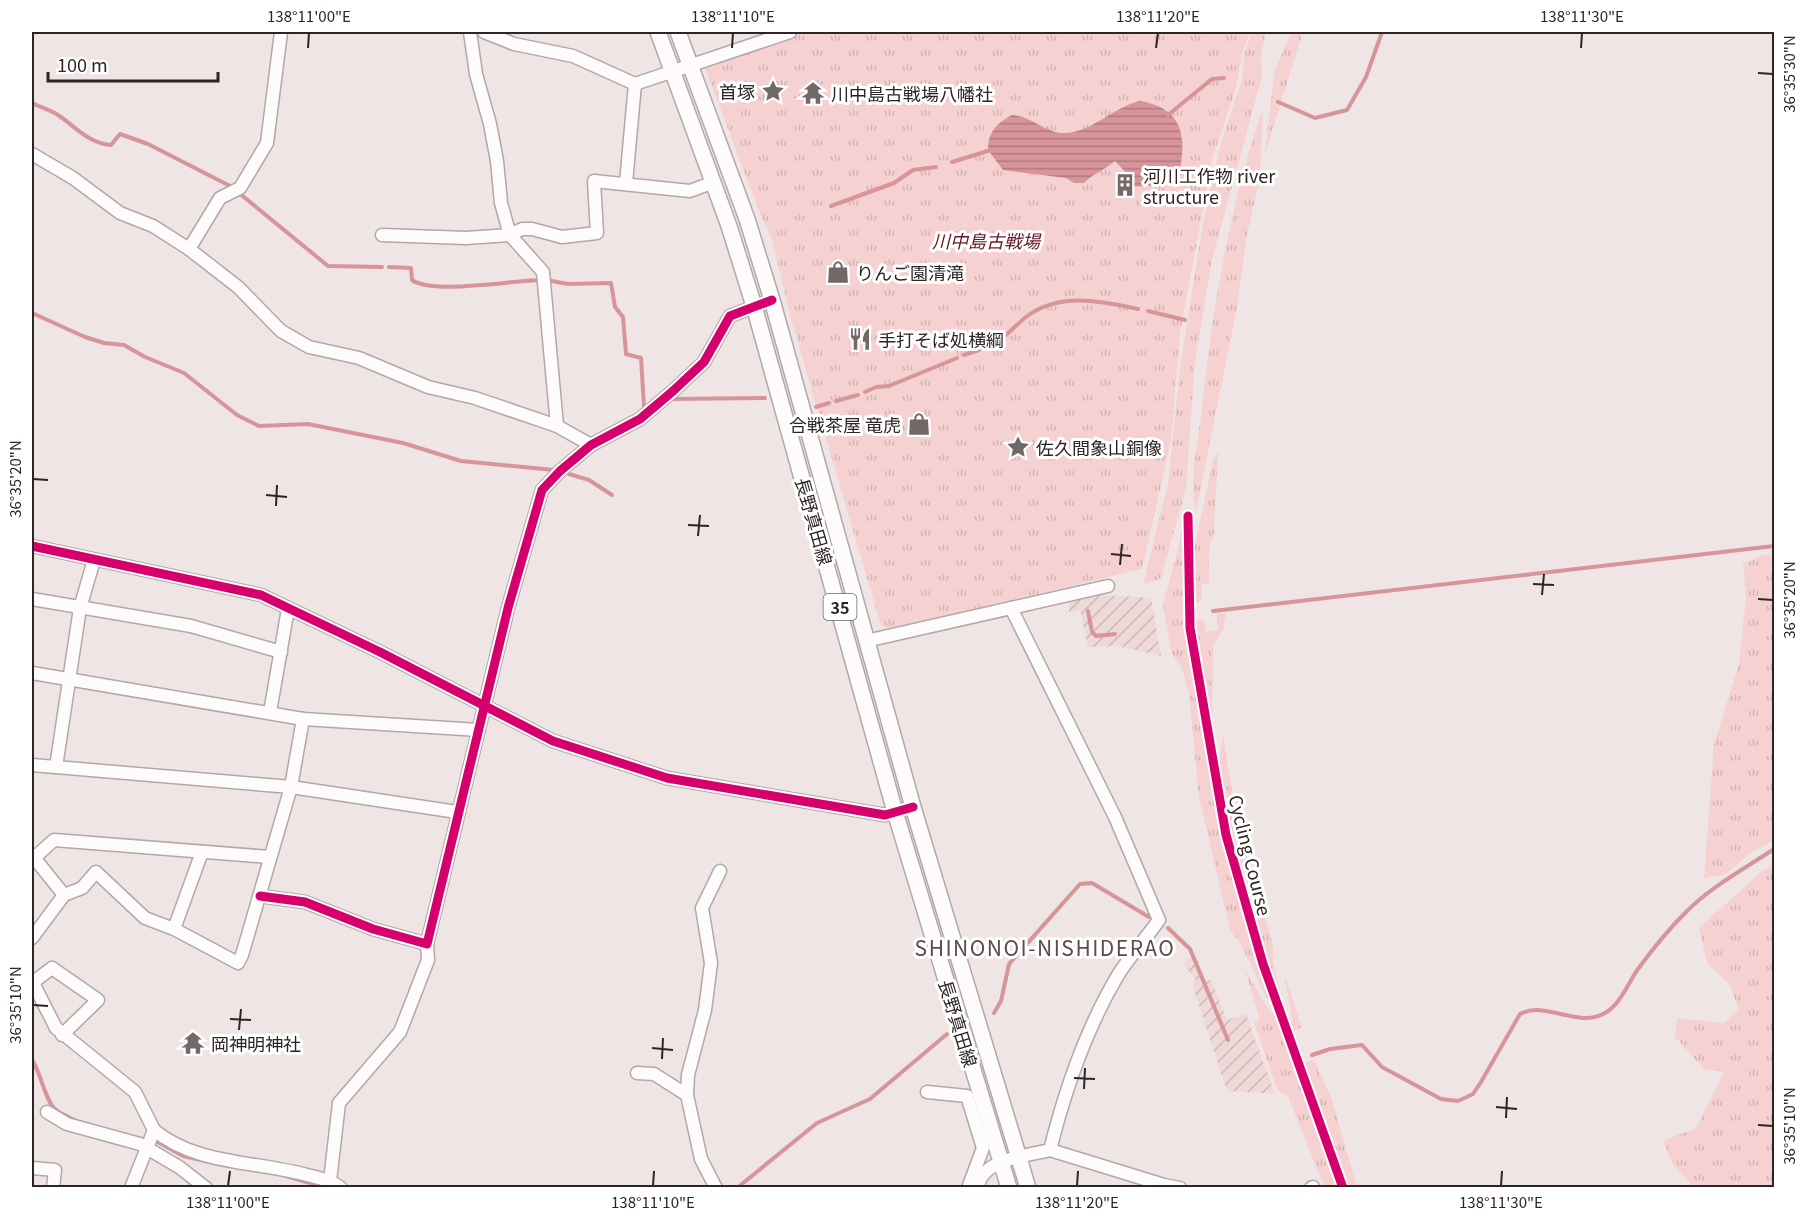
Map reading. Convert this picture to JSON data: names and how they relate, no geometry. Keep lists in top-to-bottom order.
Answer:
{
  "streets": {
    "main road": ["長野真田線", "35"],
    "cycle path": ["Cycling Course"]
  },
  "districts": ["SHINONOI-NISHIDERAO"],
  "parks": ["川中島古戦場"],
  "places": {
    "place": ["首塚", "佐久間象山銅像"],
    "temple": ["川中島古戦場八幡社", "岡神明神社"],
    "building": ["河川工作物 river structure"],
    "shop": ["りんご園清滝", "合戦茶屋 竜虎"],
    "restaurant": ["手打そば処横綱"]
  },
  "scale_bar": "100 m",
  "coordinates": [
    "138°11'00\"E",
    "138°11'10\"E",
    "138°11'20\"E",
    "138°11'30\"E",
    "36°35'30\"N",
    "36°35'20\"N",
    "36°35'10\"N"
  ]
}
